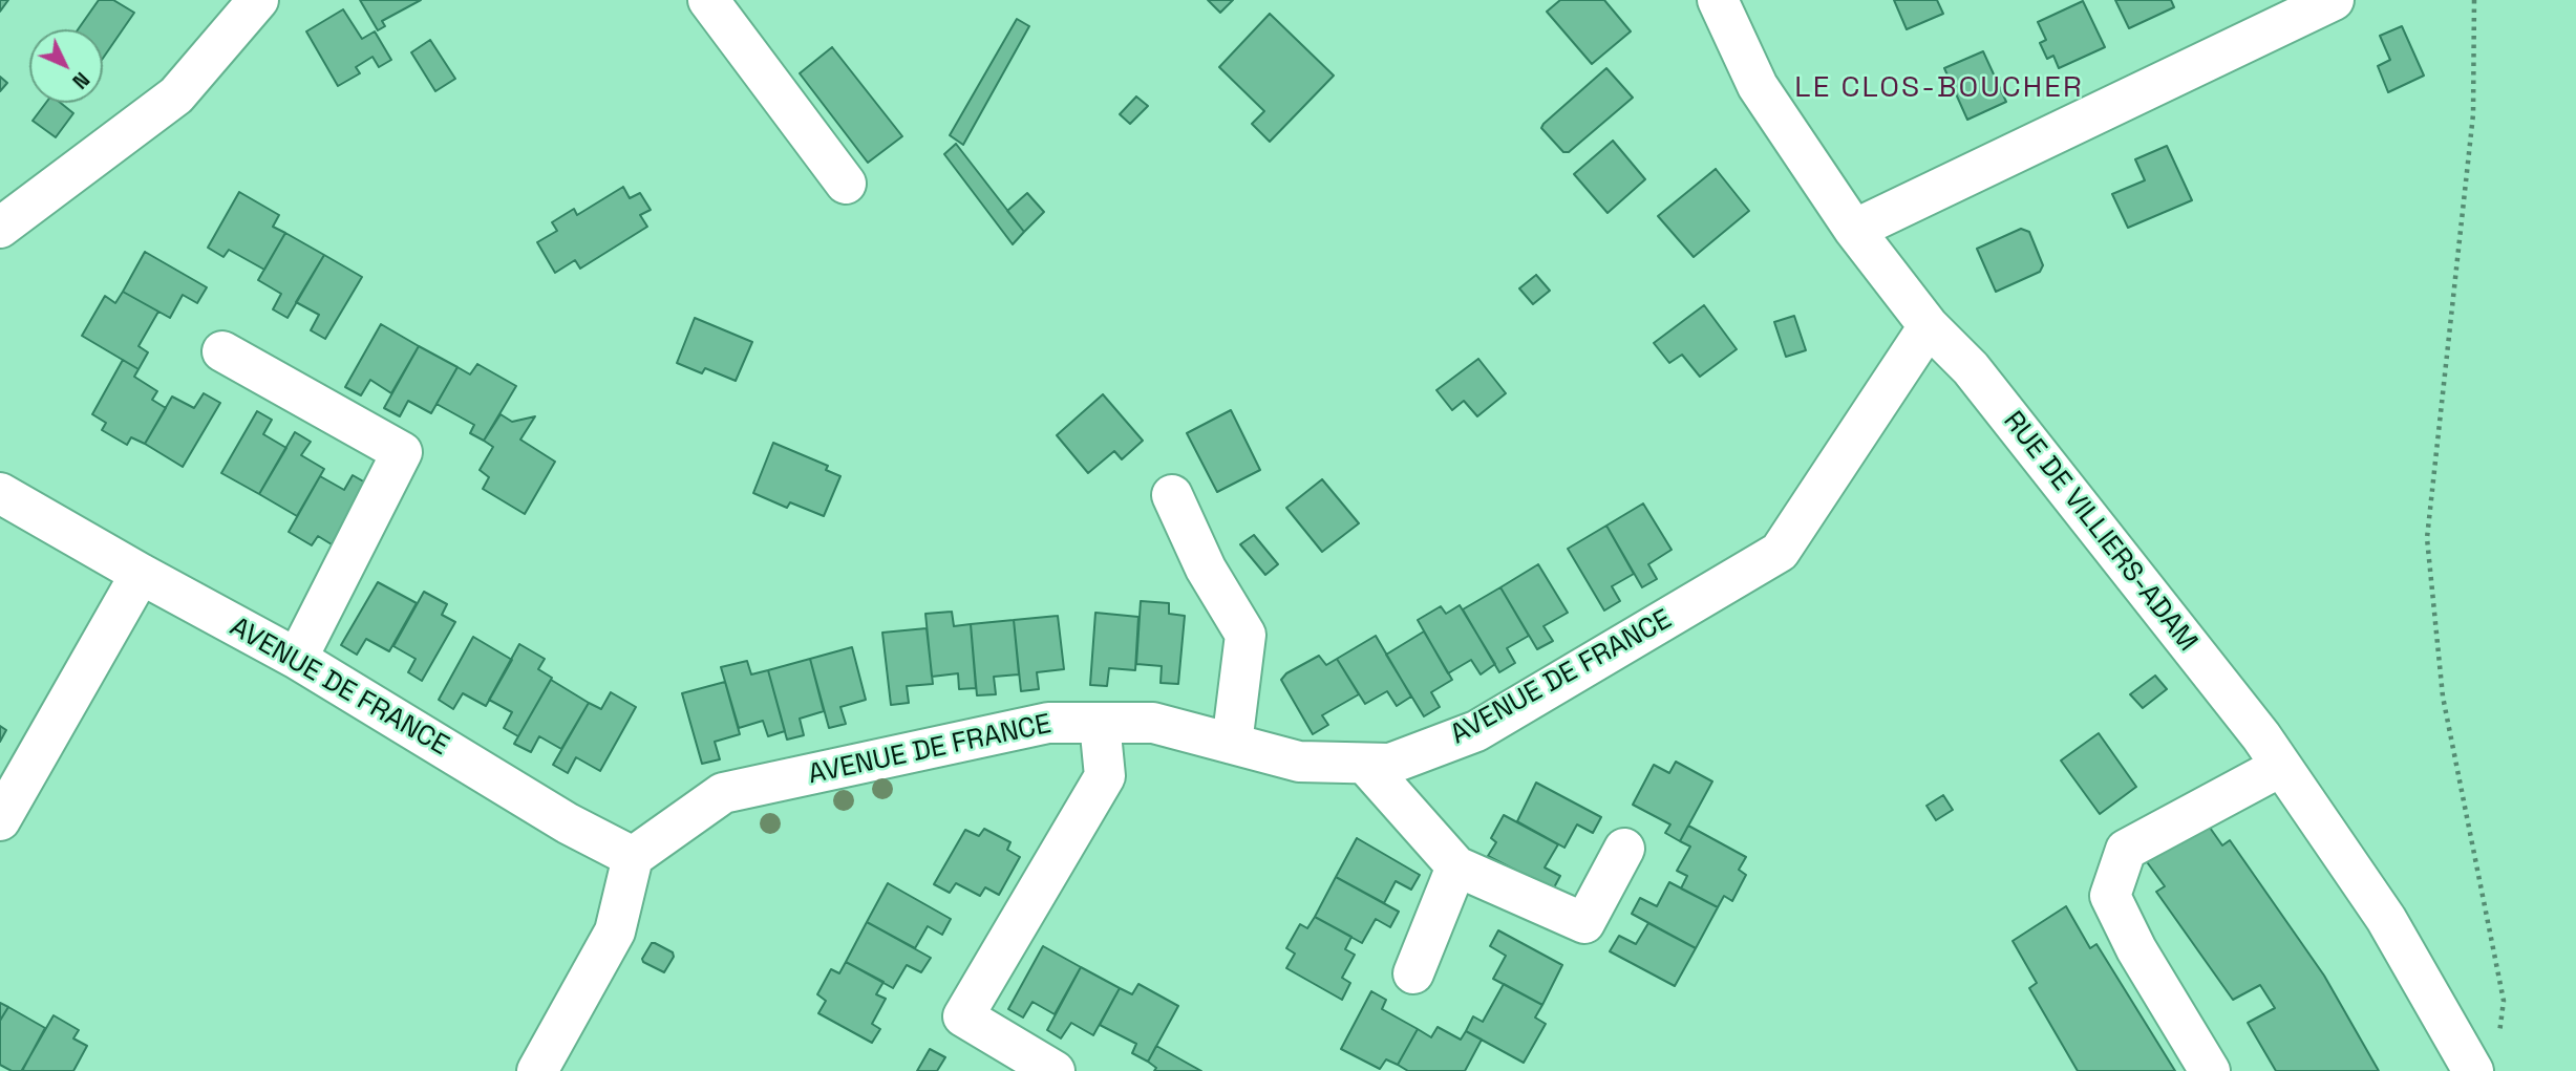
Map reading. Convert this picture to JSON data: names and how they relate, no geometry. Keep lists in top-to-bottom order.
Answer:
{
  "streets": {
    "street": ["RUE DE VILLIERS-ADAM", "AVENUE DE FRANCE"]
  },
  "crossings": [
    ["RUE DE VILLIERS-ADAM", "AVENUE DE FRANCE"]
  ],
  "districts": ["LE CLOS-BOUCHER"],
  "north": "bottom right"
}
